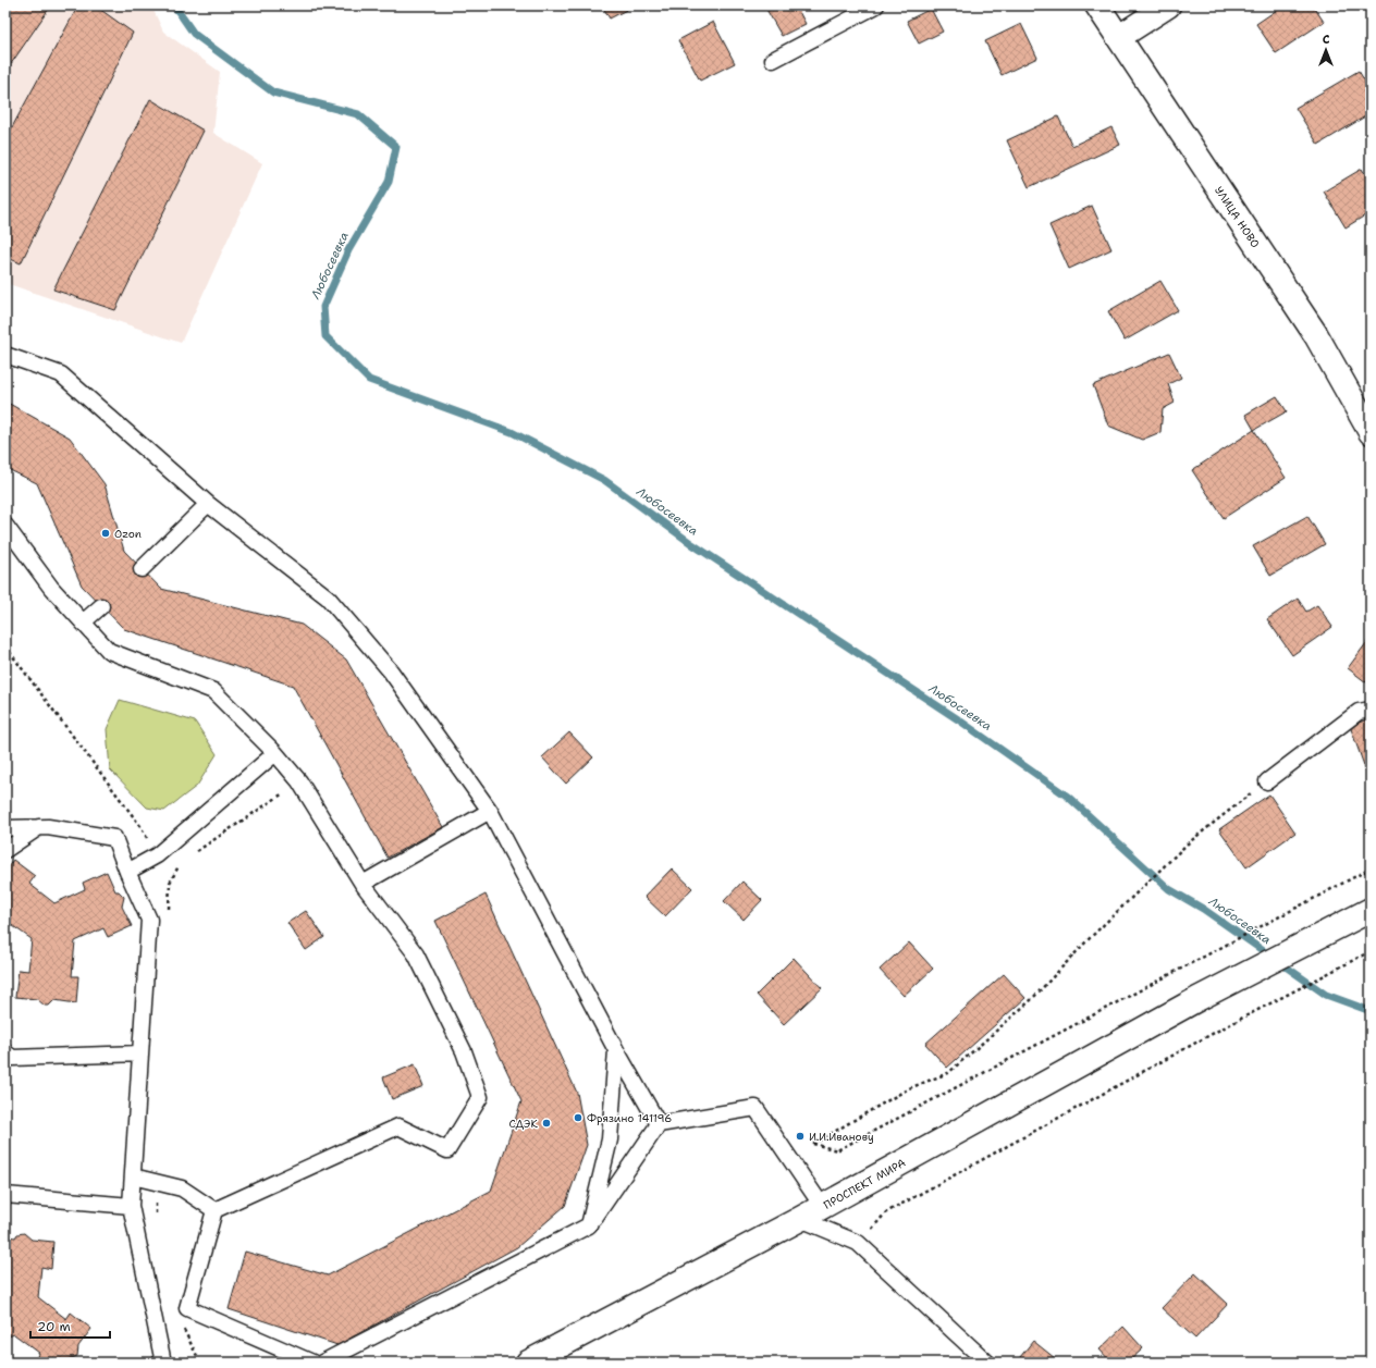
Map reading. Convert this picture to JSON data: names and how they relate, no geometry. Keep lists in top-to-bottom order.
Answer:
{
  "streets": {
    "main road": ["УЛИЦА НОВО", "ПРОСПЕКТ МИРА"]
  },
  "water": ["Любосеевка"],
  "places": [
    "Ozon",
    "Фрязино 141196",
    "СДЭК",
    "И.И.Иванову"
  ],
  "scale_bar": "20 m",
  "north": "top"
}
